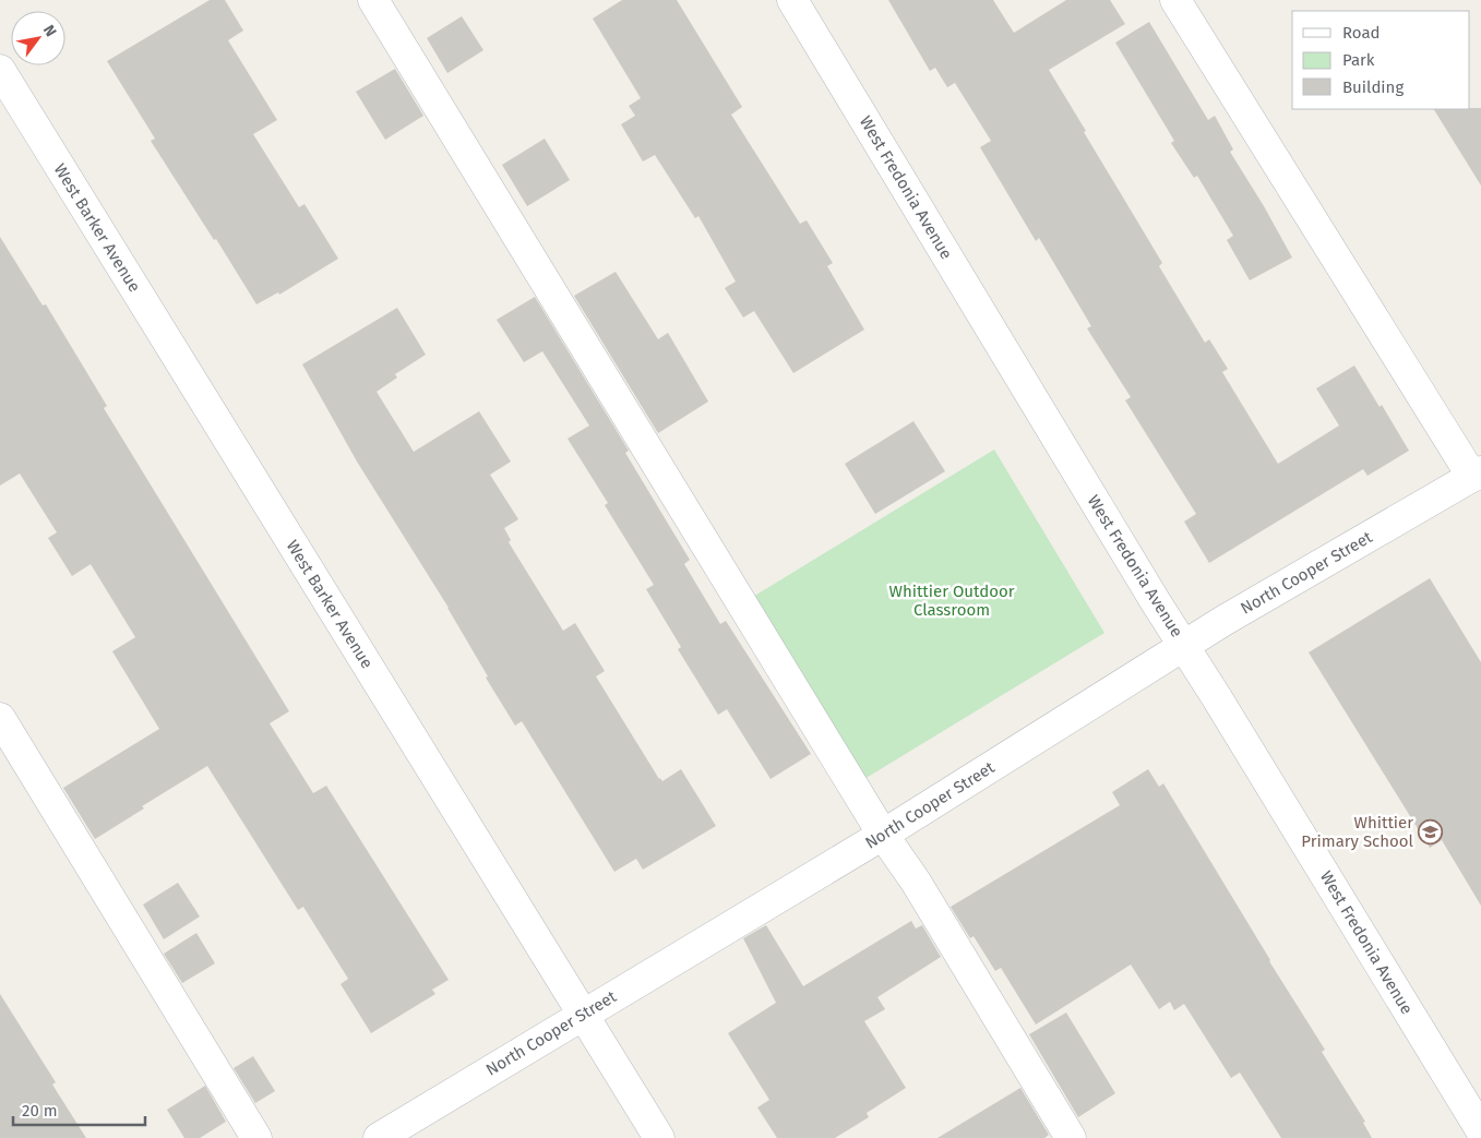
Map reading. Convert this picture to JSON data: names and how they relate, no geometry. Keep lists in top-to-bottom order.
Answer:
{
  "streets": {
    "street": ["West Fredonia Avenue", "West Barker Avenue", "North Cooper Street"]
  },
  "crossings": [
    ["West Fredonia Avenue", "North Cooper Street"],
    ["West Barker Avenue", "North Cooper Street"]
  ],
  "parks": ["Whittier Outdoor Classroom"],
  "places": {
    "school or university": ["Whittier Primary School"]
  },
  "legend": ["Road", "Park", "Building"],
  "scale_bar": "20 m",
  "north": "top right"
}
